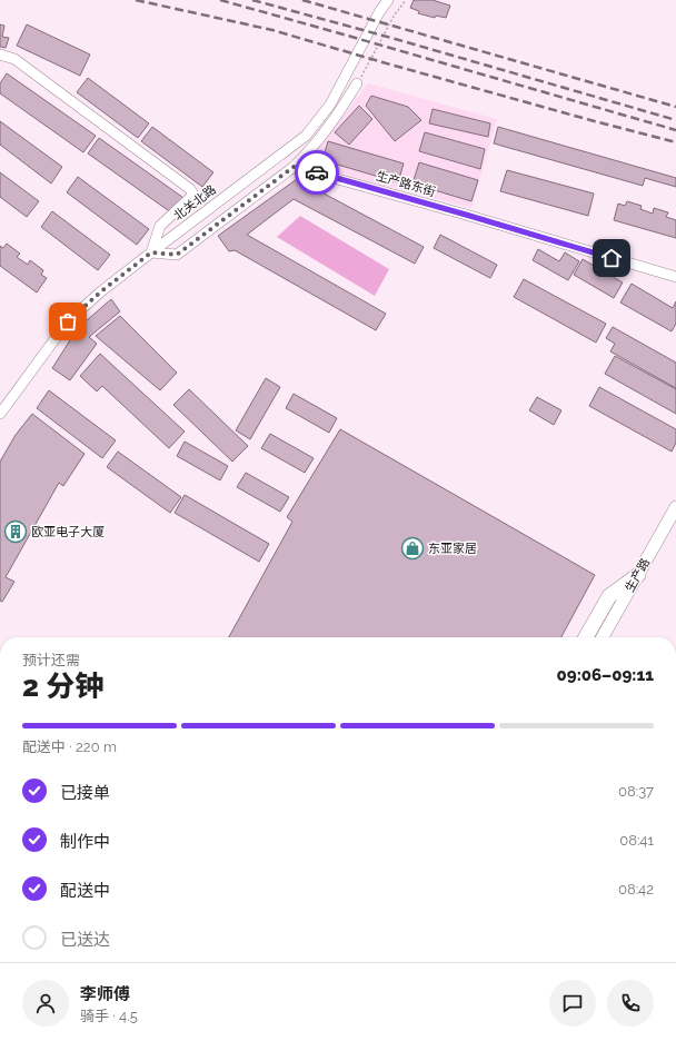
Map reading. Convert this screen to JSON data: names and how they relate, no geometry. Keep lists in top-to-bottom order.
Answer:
{
  "streets": {
    "main road": ["生产路"],
    "street": ["生产路东街", "北关北路"]
  },
  "places": {
    "building": ["欧亚电子大厦"],
    "shop": ["东亚家居"]
  },
  "page": {
    "heading": ["2 分钟", "预计还需", "09:06–09:11"],
    "panel": ["李师傅", "骑手 · 4.5"],
    "bar": "配送中 · 220 m",
    "list": [
      ["已接单", "08:37"],
      ["制作中", "08:41"],
      ["配送中", "08:42"],
      "已送达"
    ]
  }
}
